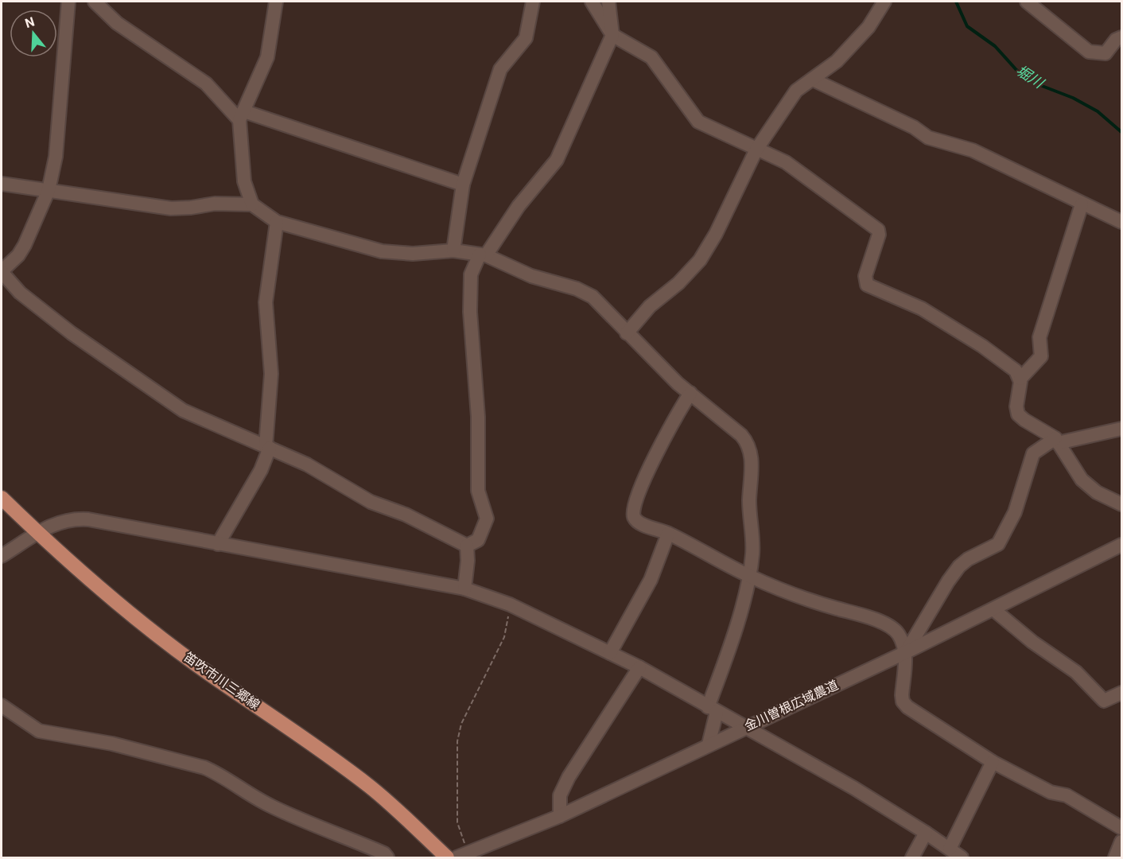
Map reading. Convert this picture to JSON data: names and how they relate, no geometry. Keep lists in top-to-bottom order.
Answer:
{
  "streets": {
    "main road": ["笛吹市川三郷線"],
    "street": ["金川曽根広域農道"]
  },
  "water": ["堀川"],
  "north": "top"
}
